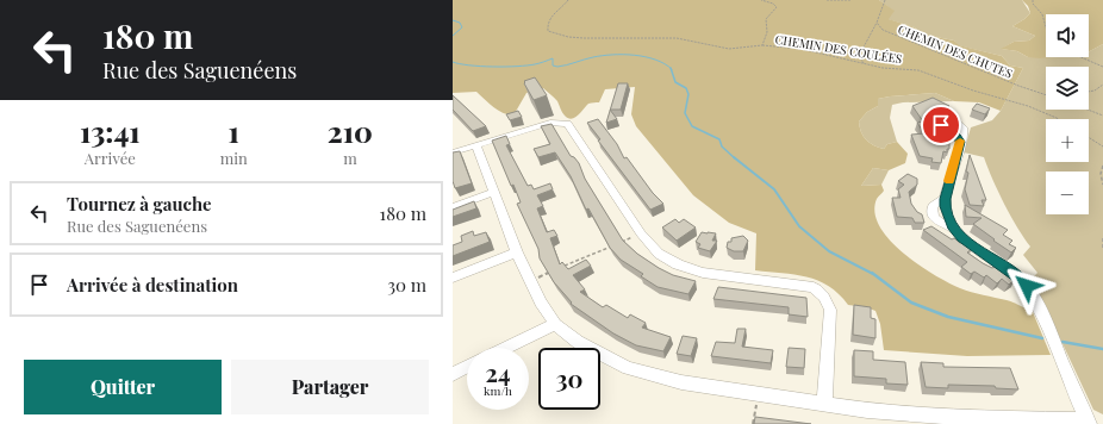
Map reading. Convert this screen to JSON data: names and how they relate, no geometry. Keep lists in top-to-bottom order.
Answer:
{
  "streets": {
    "path": ["CHEMIN DES COULÉES", "CHEMIN DES CHUTES"]
  },
  "page": {
    "turn": ["180 m", "Rue des Saguenéens"],
    "map_buttons": ["+", "−"],
    "eta": [
      "13:41",
      "Arrivée",
      "1",
      "min",
      "210",
      "m"
    ],
    "list": [
      {
        "name": "Tournez à gauche",
        "note": "Rue des Saguenéens",
        "value": "180 m"
      },
      {
        "name": "Arrivée à destination",
        "value": "30 m"
      }
    ],
    "speed": "24 km/h",
    "limit": "30",
    "buttons": ["Quitter", "Partager"]
  }
}
